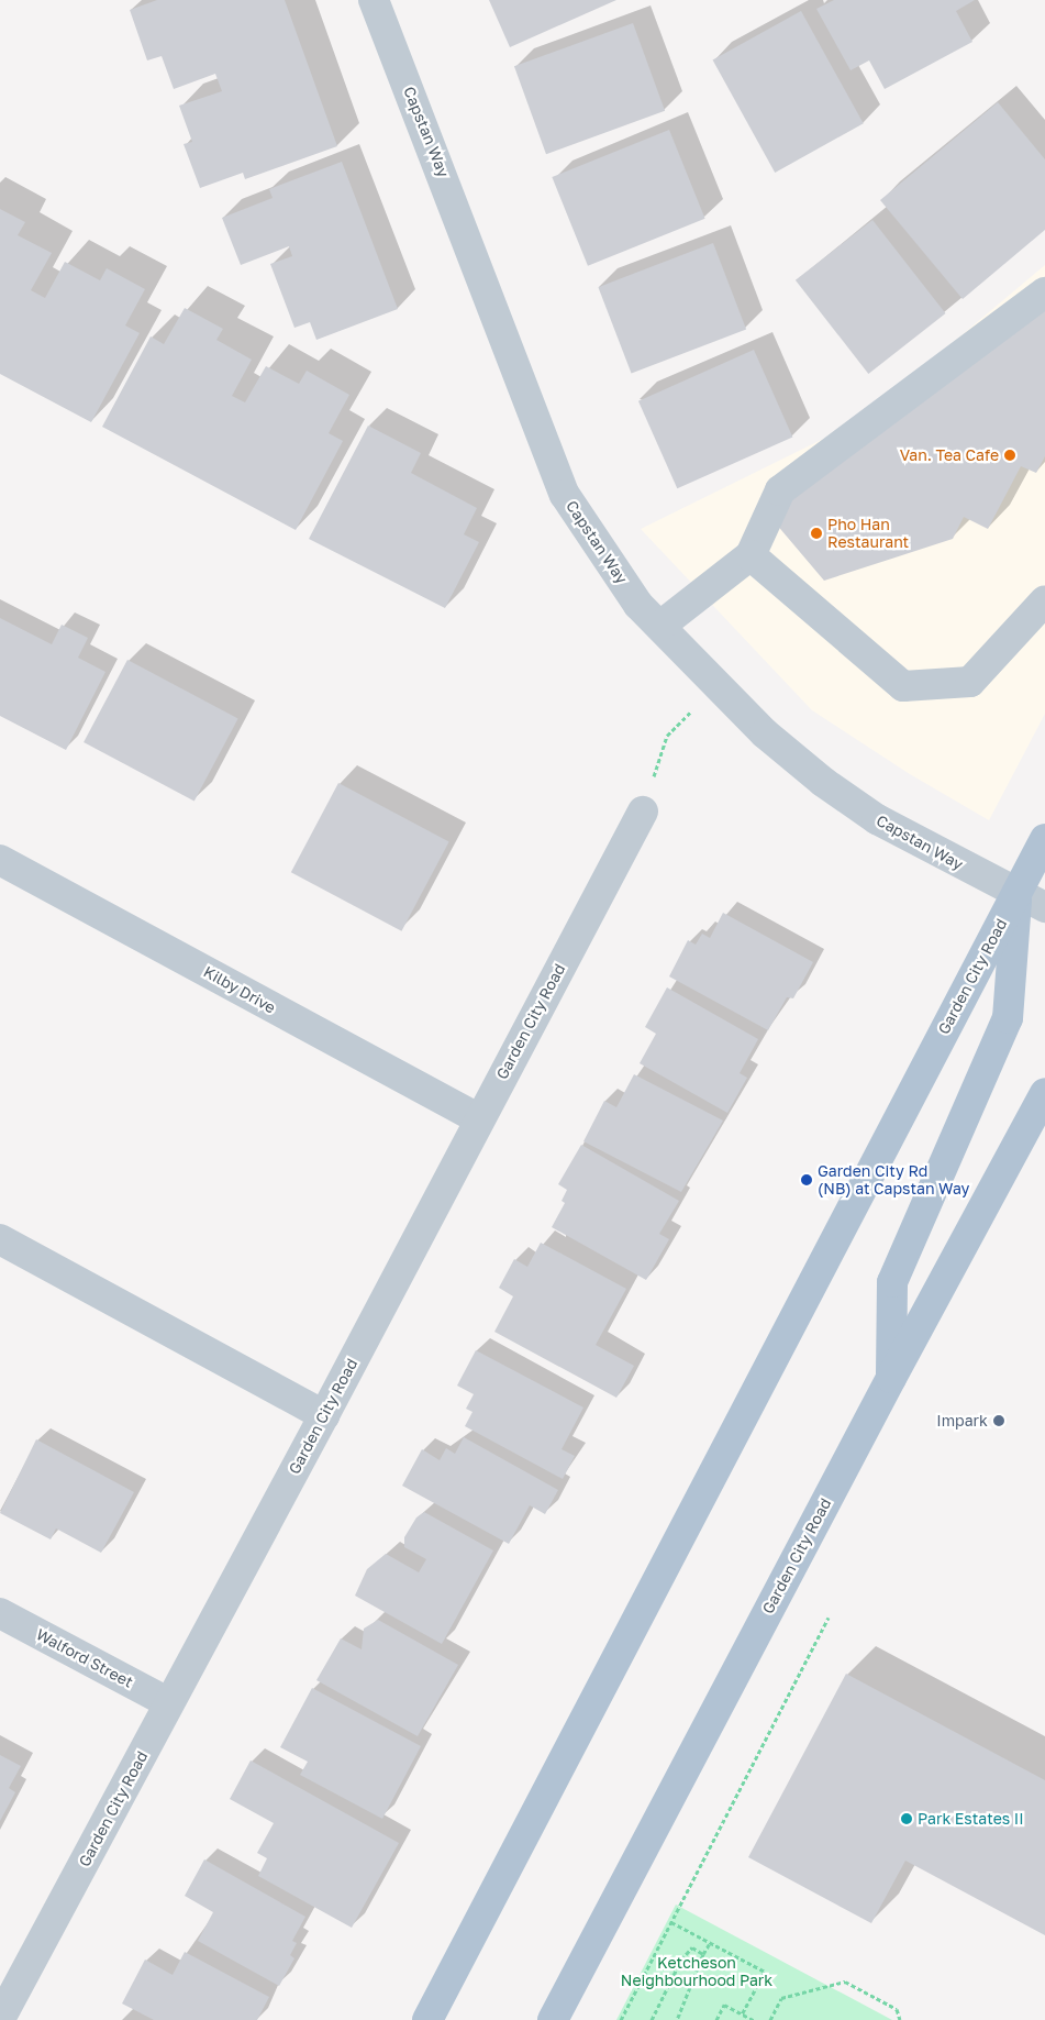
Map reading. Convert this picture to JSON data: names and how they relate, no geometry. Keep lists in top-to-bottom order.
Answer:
{
  "streets": {
    "main road": ["Garden City Road"],
    "street": ["Capstan Way", "Kilby Drive", "Walford Street"]
  },
  "crossings": [
    ["Capstan Way", "Garden City Road"],
    ["Garden City Road", "Kilby Drive"],
    ["Garden City Road", "Walford Street"]
  ],
  "parks": ["Ketcheson Neighbourhood Park"],
  "places": [
    "Van. Tea Cafe",
    "Pho Han Restaurant",
    "Garden City Rd (NB) at Capstan Way",
    "Impark",
    "Park Estates II"
  ]
}
